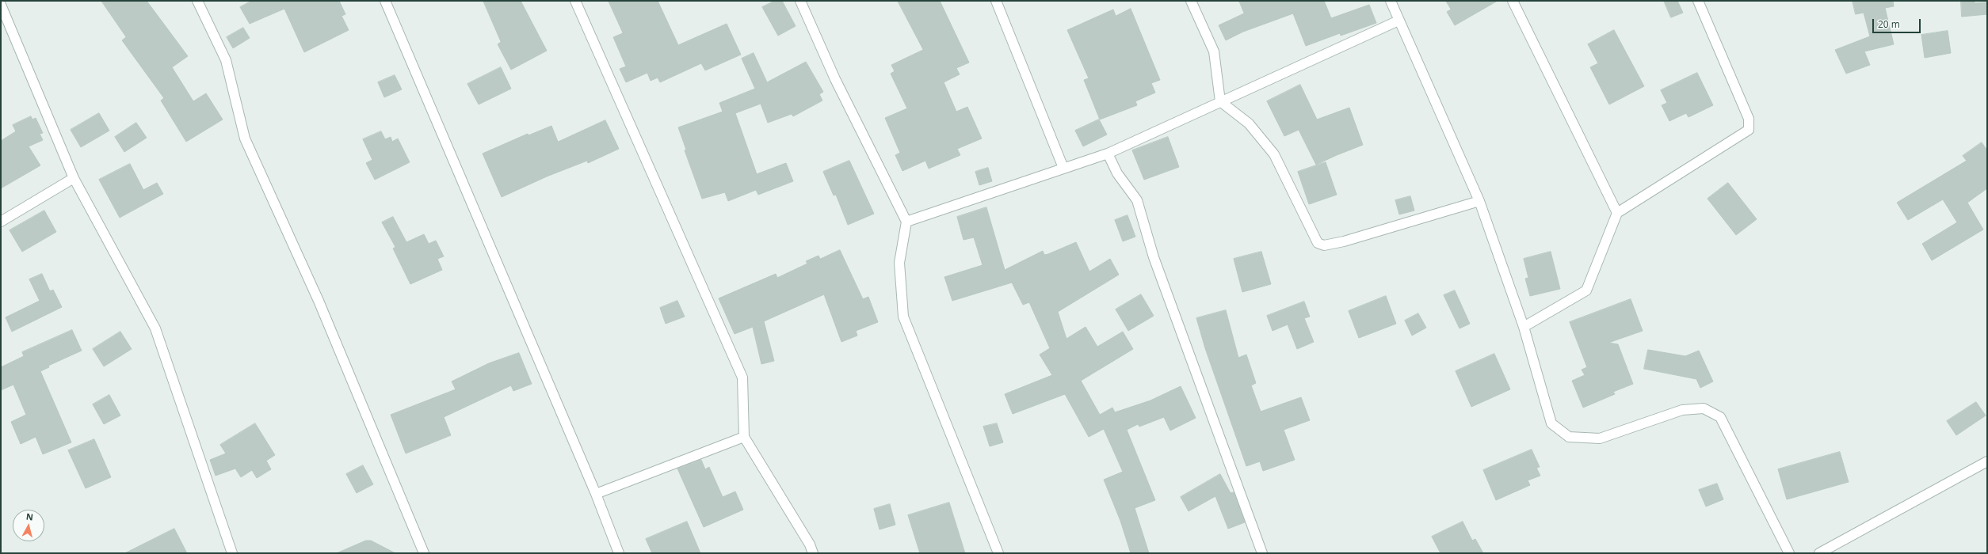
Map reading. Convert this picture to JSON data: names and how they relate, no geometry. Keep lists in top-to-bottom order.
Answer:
{
  "scale_bar": "20 m",
  "north": "top"
}
